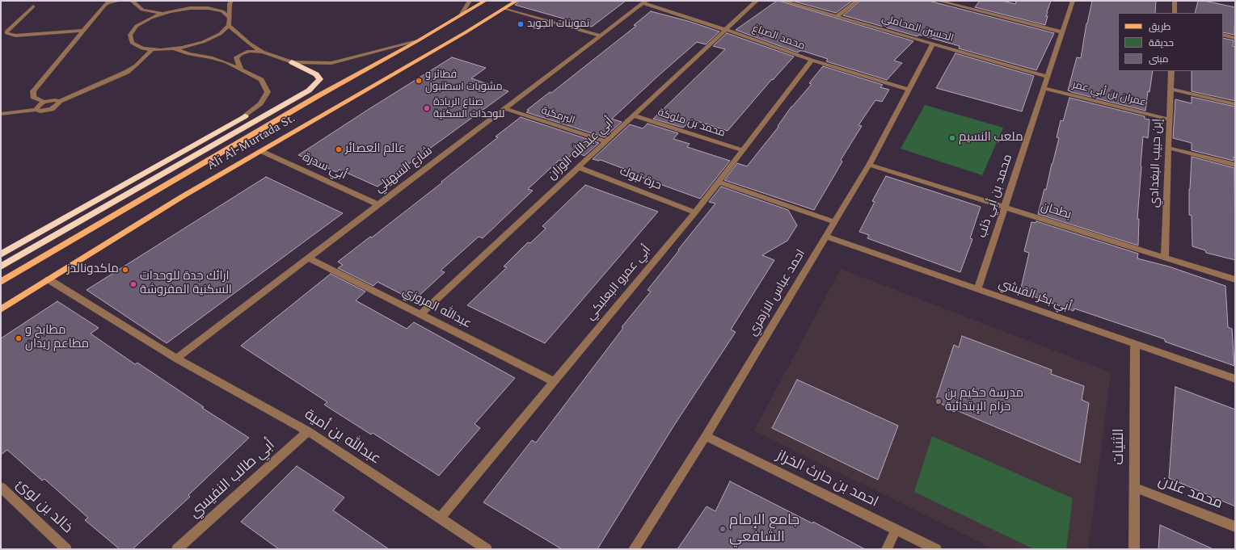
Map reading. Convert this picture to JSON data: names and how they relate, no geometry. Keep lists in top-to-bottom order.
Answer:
{
  "streets": {
    "main road": ["Ali Al-Murtada St."],
    "street": [
      "الحسين المحاملي",
      "محمد الصباغ",
      "عمران بن أبي عمر",
      "البرمكية",
      "محمد بن ملوكة",
      "أبي عبدالله الوزان",
      "إبن حبيب البغدادي",
      "أبي سدرة",
      "شارع السهيلي",
      "حرة تبوك",
      "محمد بن أبي ذئب",
      "بطحان",
      "أبي عمرو البعلبكي",
      "احمد عباس الازهري",
      "أبي بكر القبشي",
      "عبدالله المروزي",
      "عبدالله بن أمية",
      "الثنيات",
      "أبي طالب النفيسي",
      "احمد بن حارث الخراز",
      "محمد علان",
      "خالد بن لوئ"
    ]
  },
  "crossings": [
    ["الحسين المحاملي", "محمد بن أبي ذئب"],
    ["الحسين المحاملي", "احمد عباس الازهري"],
    ["محمد الصباغ", "أبي عبدالله الوزان"],
    ["محمد الصباغ", "شارع السهيلي"],
    ["محمد الصباغ", "أبي عمرو البعلبكي"],
    ["محمد الصباغ", "احمد عباس الازهري"],
    ["عمران بن أبي عمر", "إبن حبيب البغدادي"],
    ["عمران بن أبي عمر", "محمد بن أبي ذئب"],
    ["البرمكية", "أبي عبدالله الوزان"],
    ["البرمكية", "شارع السهيلي"],
    ["محمد بن ملوكة", "أبي عبدالله الوزان"],
    ["محمد بن ملوكة", "أبي عمرو البعلبكي"],
    ["Ali Al-Murtada St.", "أبي سدرة"],
    ["Ali Al-Murtada St.", "عبدالله بن أمية"],
    ["أبي عبدالله الوزان", "حرة تبوك"],
    ["أبي عبدالله الوزان", "عبدالله المروزي"],
    ["إبن حبيب البغدادي", "بطحان"],
    ["أبي سدرة", "شارع السهيلي"],
    ["شارع السهيلي", "عبدالله المروزي"],
    ["شارع السهيلي", "عبدالله بن أمية"],
    ["حرة تبوك", "أبي عمرو البعلبكي"],
    ["محمد بن أبي ذئب", "بطحان"],
    ["محمد بن أبي ذئب", "أبي بكر القبشي"],
    ["بطحان", "احمد عباس الازهري"],
    ["أبي عمرو البعلبكي", "عبدالله المروزي"],
    ["أبي عمرو البعلبكي", "عبدالله بن أمية"],
    ["احمد عباس الازهري", "أبي بكر القبشي"],
    ["احمد عباس الازهري", "احمد بن حارث الخراز"],
    ["أبي بكر القبشي", "الثنيات"],
    ["عبدالله بن أمية", "أبي طالب النفيسي"],
    ["الثنيات", "محمد علان"]
  ],
  "places": [
    "تموينات الجويد",
    "فطائر و مشويات اسطنبول",
    "صناع الريادة للوحدات السكنية",
    "ملعب النسيم",
    "عالم العصائر",
    "ماكدونالدز",
    "ارائك جدة للوحدات السكنية المفروشة",
    "مطابخ و مطاعم ريدان",
    "مدرسة حكيم بن حزام الإبتدائية",
    "جامع الإمام الشافعي"
  ],
  "legend": ["طريق", "حديقة", "مبنى"]
}
